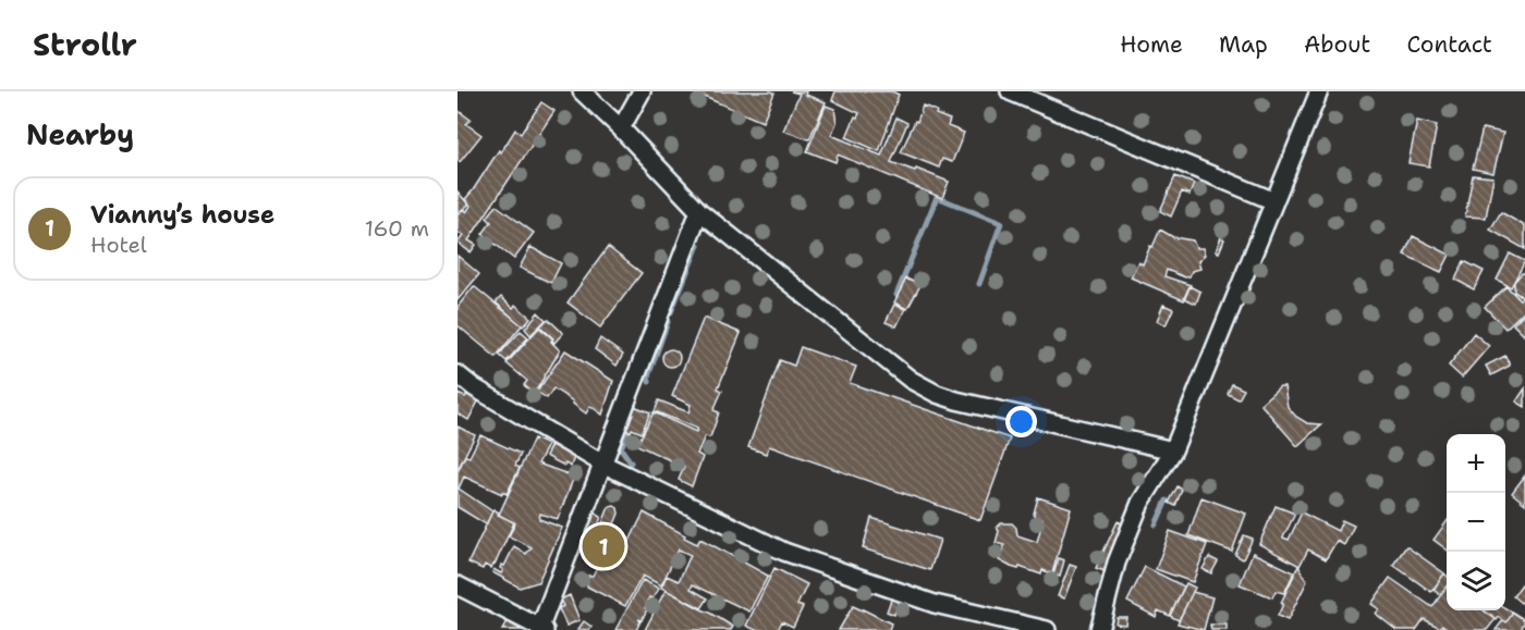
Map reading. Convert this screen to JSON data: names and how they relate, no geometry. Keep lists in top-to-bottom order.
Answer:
{
  "page": {
    "header": "Strollr",
    "nav": [
      "Home",
      "Map",
      "About",
      "Contact"
    ],
    "heading": "Nearby",
    "list": [
      {
        "mark": "1",
        "name": "Vianny’s house",
        "note": "Hotel",
        "value": "160 m"
      }
    ],
    "map_buttons": ["+", "−"],
    "pins": "1"
  }
}
